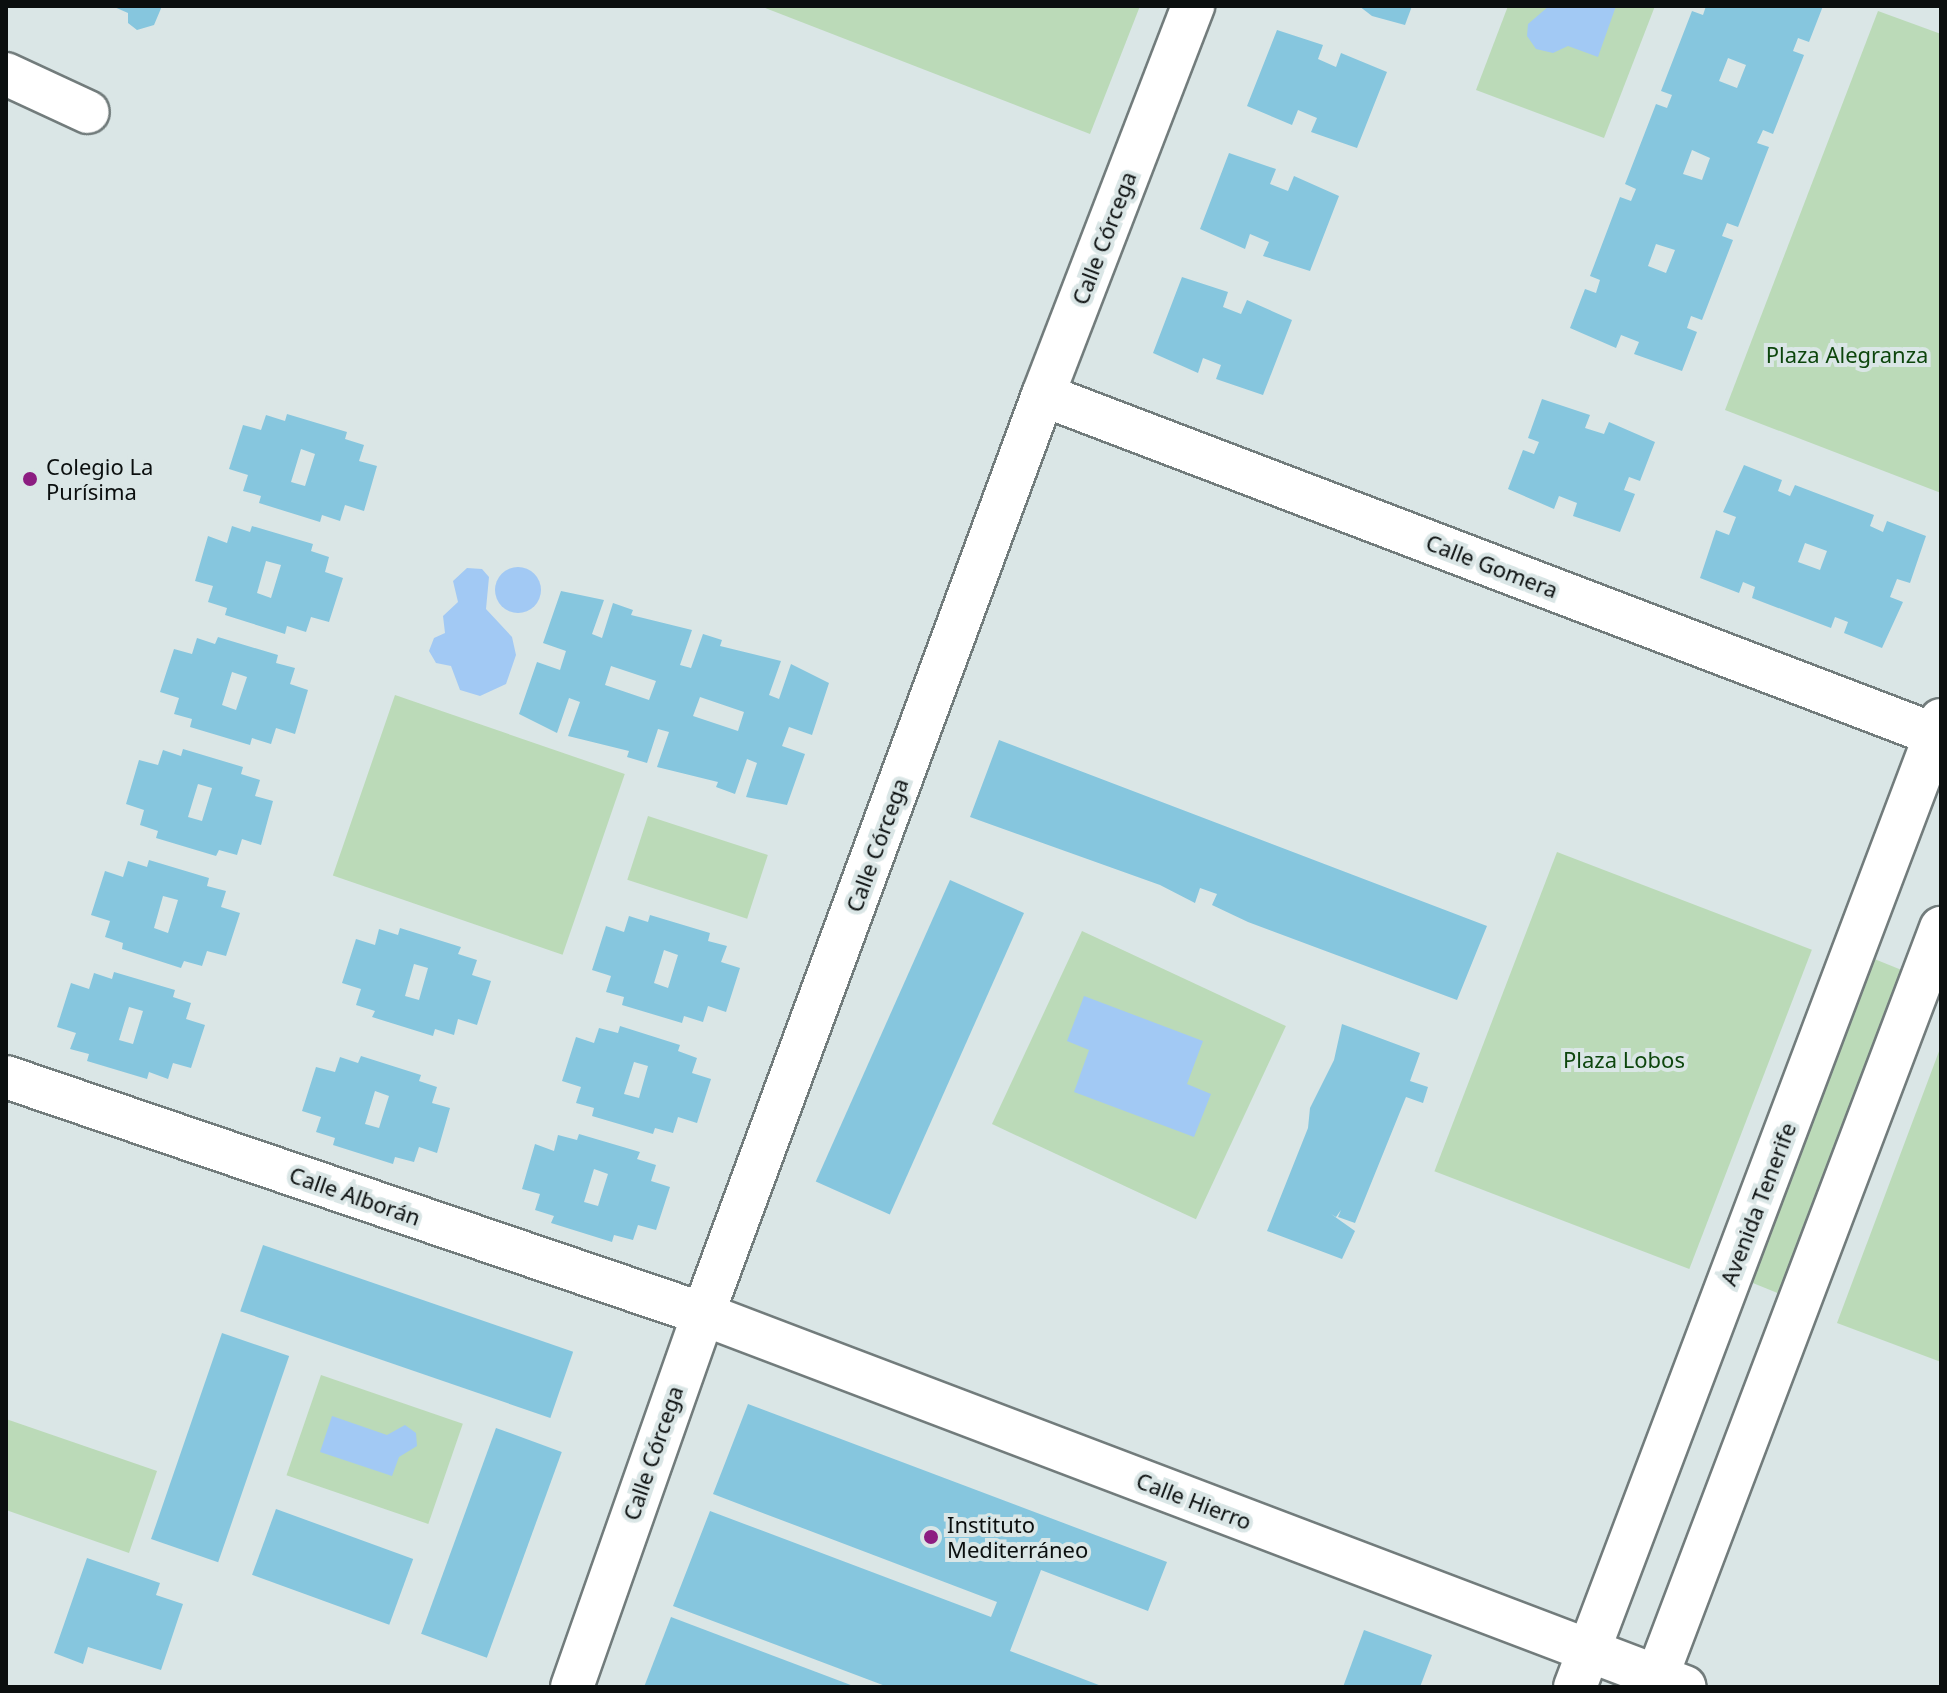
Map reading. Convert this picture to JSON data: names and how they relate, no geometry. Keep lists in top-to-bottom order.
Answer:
{
  "streets": {
    "street": [
      "Calle Córcega",
      "Calle Gomera",
      "Calle Alborán",
      "Avenida Tenerife",
      "Calle Hierro"
    ]
  },
  "crossings": [
    ["Calle Córcega", "Calle Gomera"],
    ["Calle Córcega", "Calle Alborán"],
    ["Calle Córcega", "Calle Hierro"],
    ["Calle Gomera", "Avenida Tenerife"],
    ["Calle Alborán", "Calle Hierro"],
    ["Avenida Tenerife", "Calle Hierro"]
  ],
  "parks": ["Plaza Alegranza", "Plaza Lobos"],
  "places": ["Colegio La Purísima", "Instituto Mediterráneo"]
}
